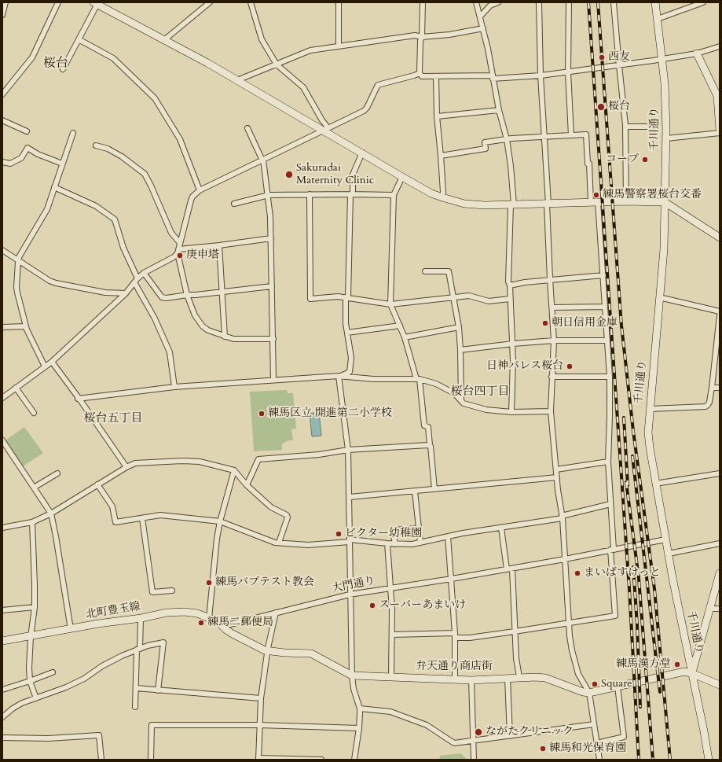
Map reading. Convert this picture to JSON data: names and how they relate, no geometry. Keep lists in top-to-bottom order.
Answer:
{
  "streets": {
    "main road": ["千川通り", "北町豊玉線", "弁天通り商店街"],
    "street": ["大門通り"]
  },
  "crossings": [
    ["千川通り", "大門通り"],
    ["千川通り", "弁天通り商店街"],
    ["大門通り", "北町豊玉線"],
    ["大門通り", "弁天通り商店街"],
    ["北町豊玉線", "弁天通り商店街"]
  ],
  "districts": ["桜台", "桜台四丁目", "桜台五丁目"],
  "places": [
    "西友",
    "桜台",
    "コープ",
    "Sakuradai Maternity Clinic",
    "練馬警察署桜台交番",
    "庚申塔",
    "朝日信用金庫",
    "日神パレス桜台",
    "練馬区立 開進第二小学校",
    "ビクター幼稚園",
    "まいばすけっと",
    "練馬バプテスト教会",
    "スーパーあまいけ",
    "練馬二郵便局",
    "練馬漢方堂",
    "Square",
    "ながたクリニック",
    "練馬和光保育園"
  ]
}
